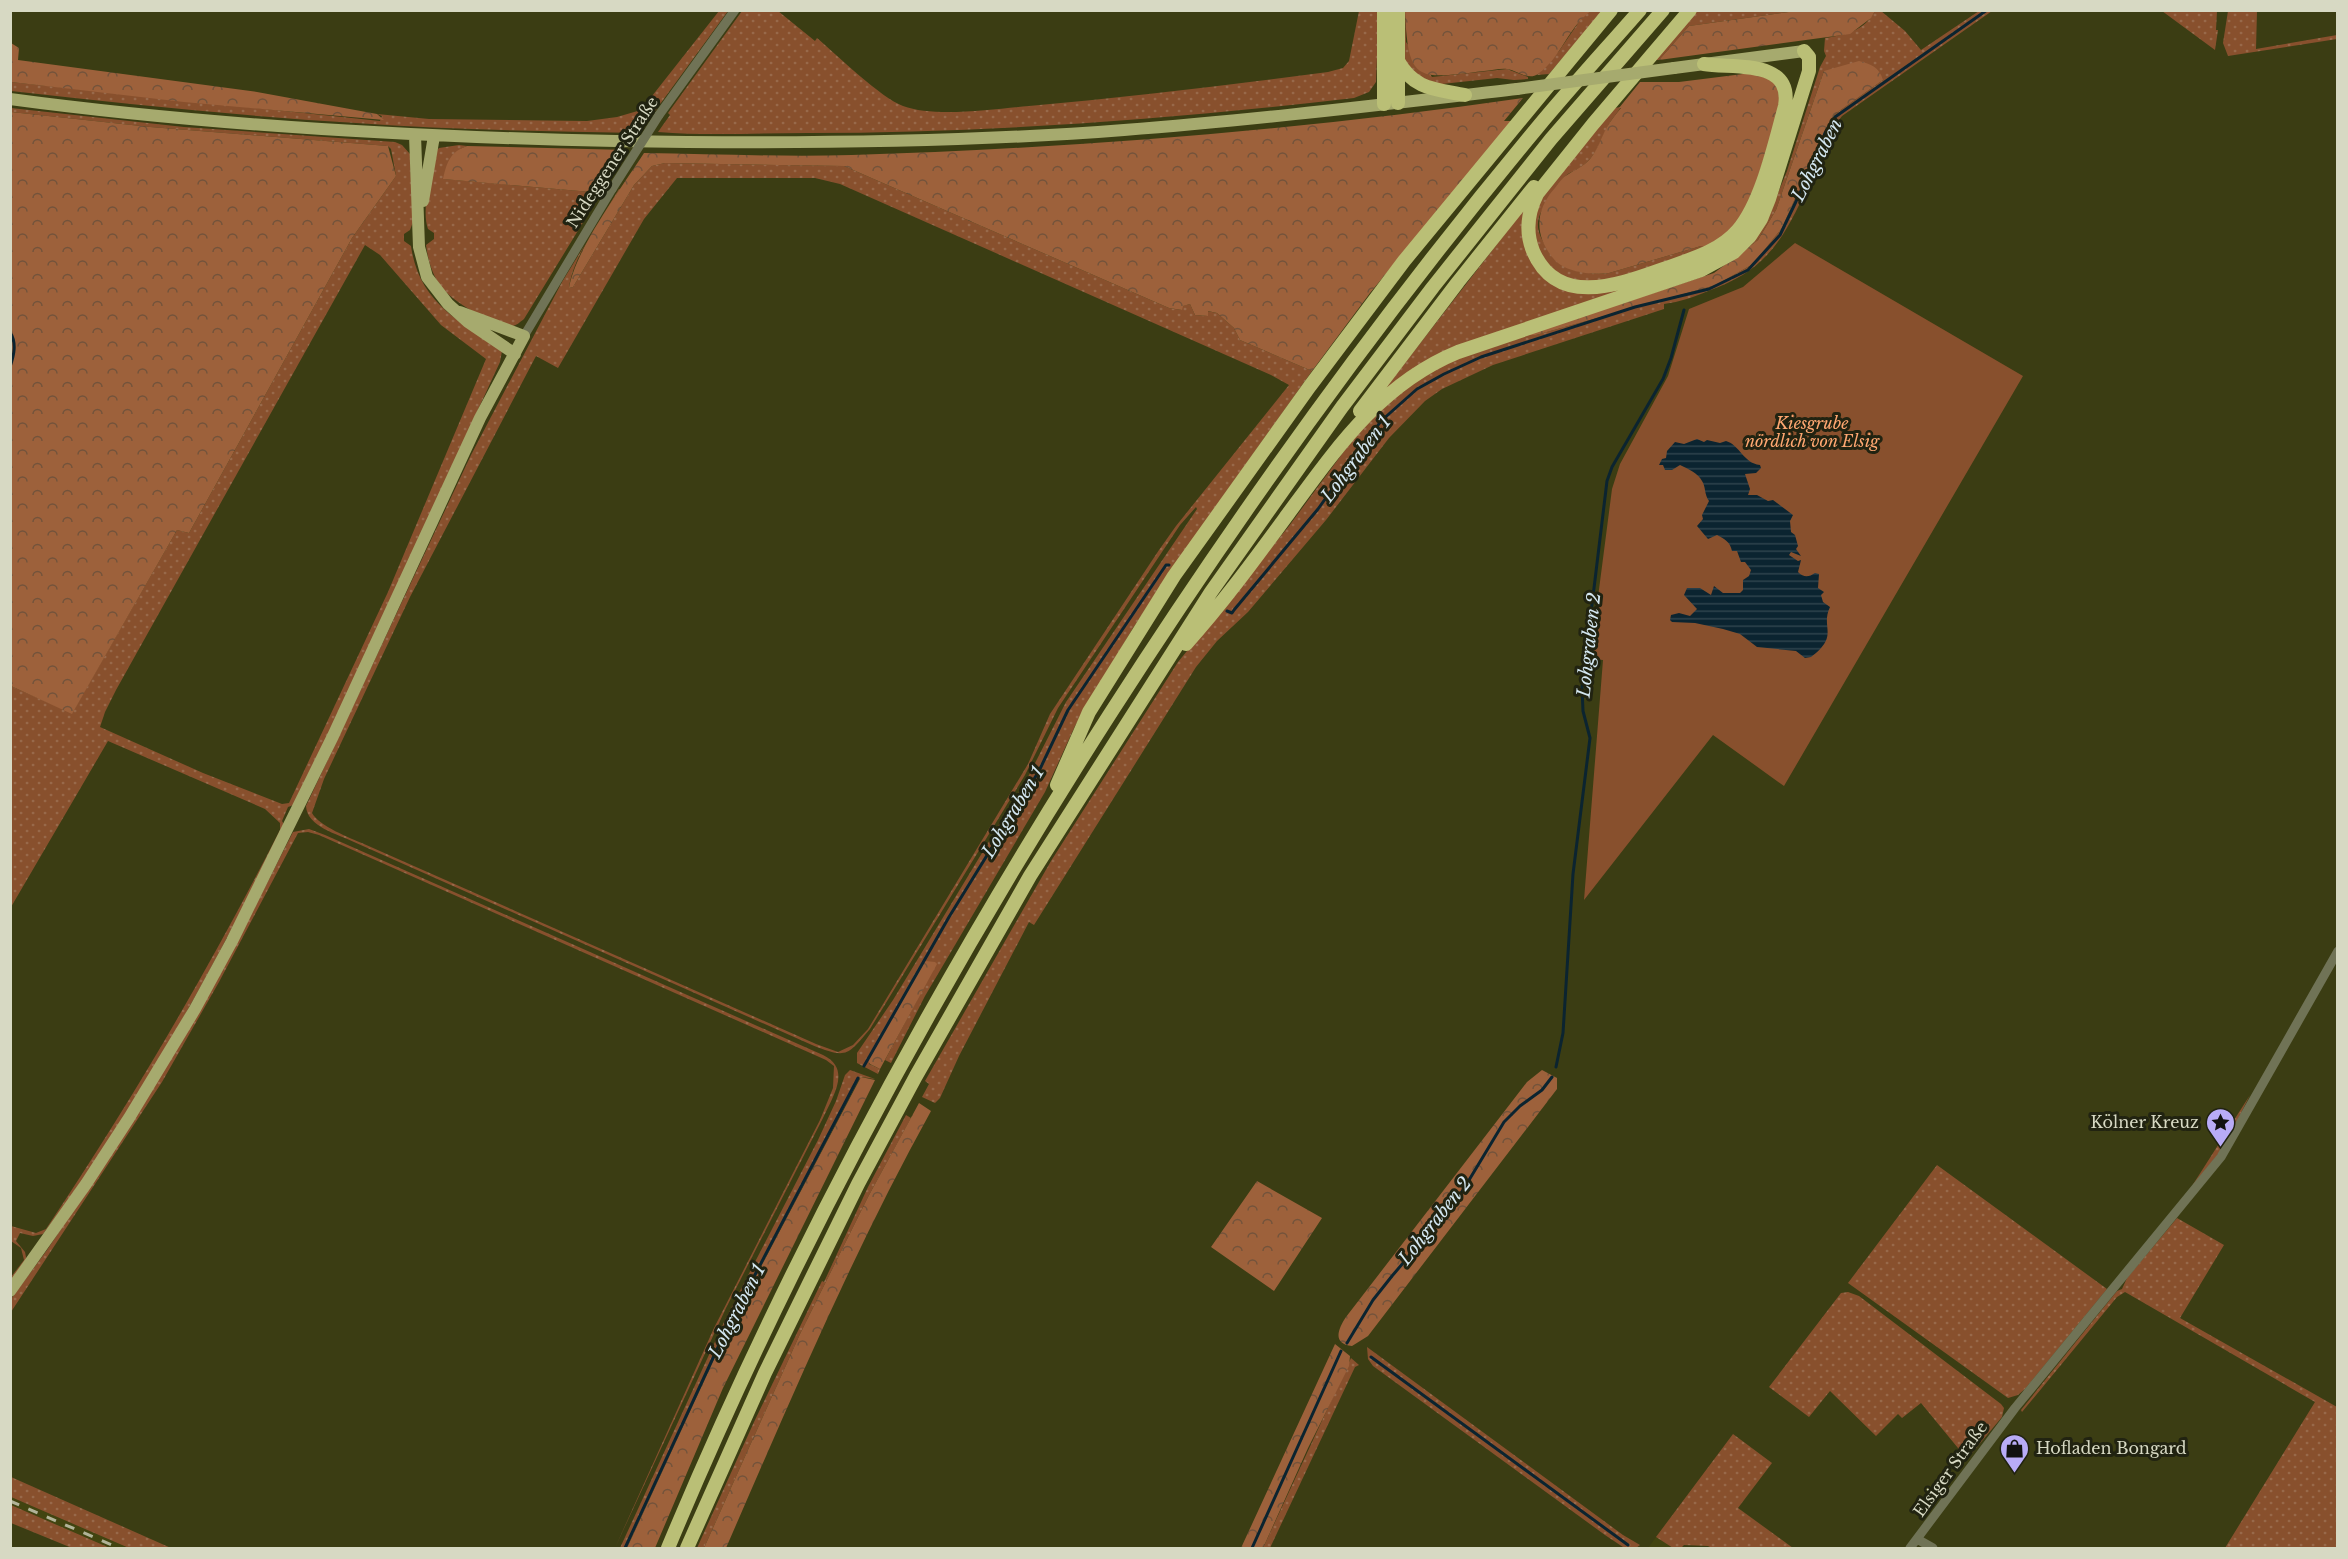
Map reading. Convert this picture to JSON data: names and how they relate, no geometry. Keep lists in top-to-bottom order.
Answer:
{
  "streets": {
    "street": ["Nideggener Straße", "Elsiger Straße"]
  },
  "water": ["Lohgraben", "Lohgraben 1", "Lohgraben 2"],
  "parks": ["Kiesgrube nördlich von Elsig"],
  "places": {
    "place": ["Kölner Kreuz"],
    "shop": ["Hofladen Bongard"]
  }
}
